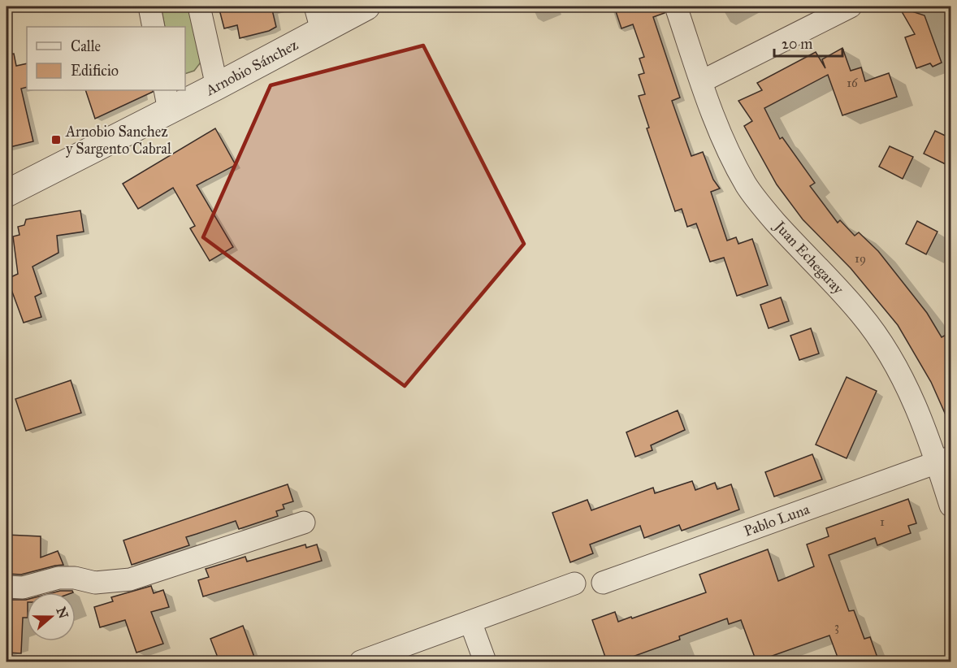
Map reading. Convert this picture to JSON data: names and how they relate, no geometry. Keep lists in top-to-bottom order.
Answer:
{
  "streets": {
    "street": ["Arnobio Sánchez", "Juan Echegaray", "Pablo Luna"]
  },
  "crossings": [
    ["Juan Echegaray", "Pablo Luna"]
  ],
  "places": {
    "transit": ["Arnobio Sanchez y Sargento Cabral"]
  },
  "house_numbers": [
    "16",
    "19",
    "1",
    "3"
  ],
  "legend": ["Calle", "Edificio"],
  "scale_bar": "20 m",
  "north": "right"
}
